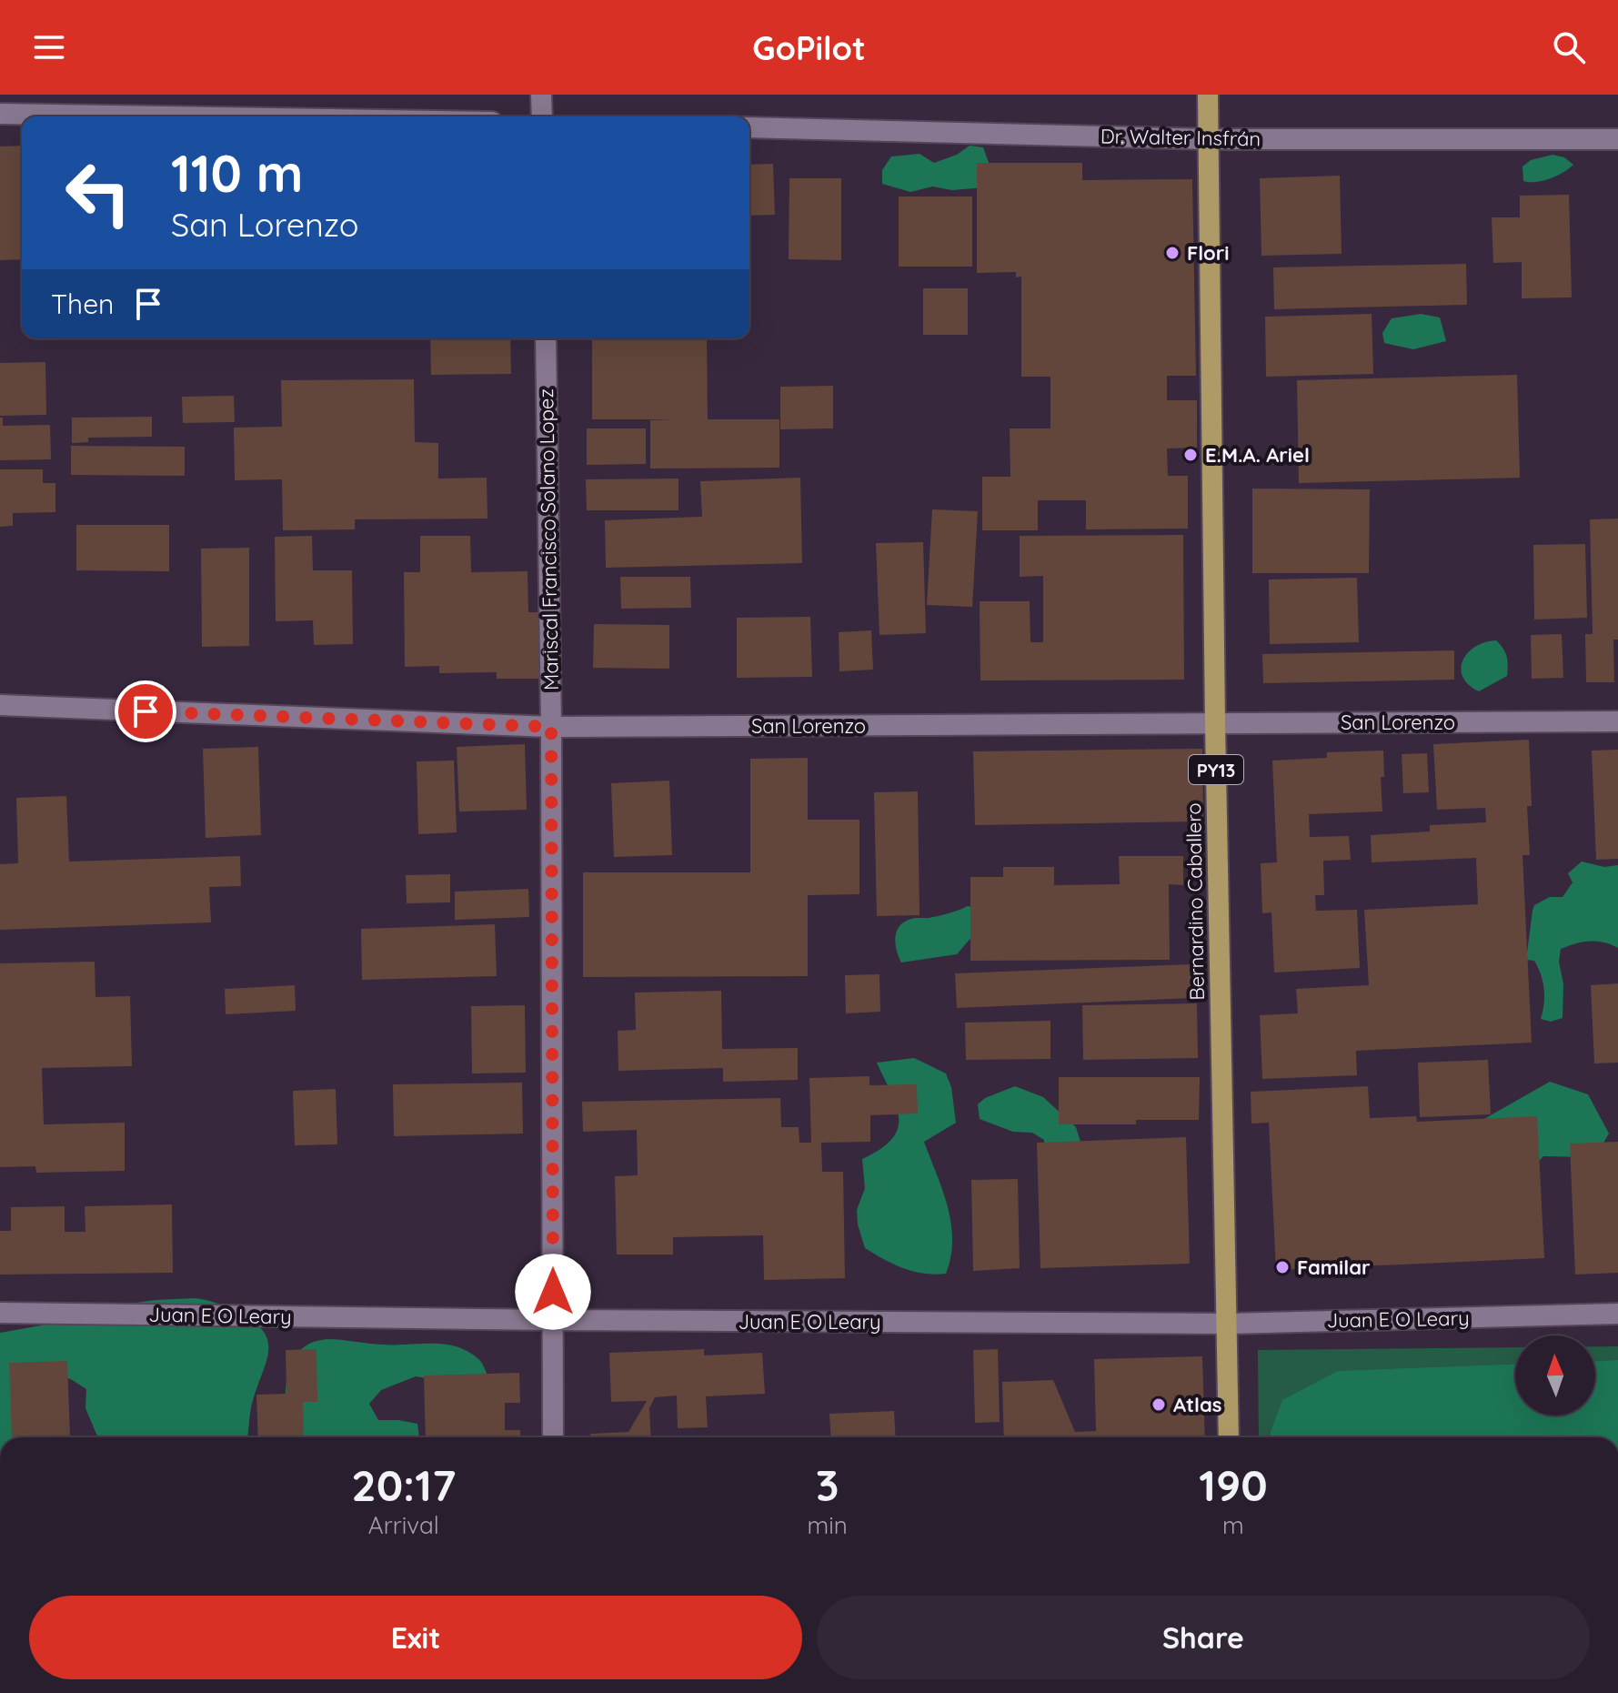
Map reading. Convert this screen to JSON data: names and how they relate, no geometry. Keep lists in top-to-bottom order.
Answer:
{
  "streets": {
    "highway": ["PY13", "Bernardino Caballero"],
    "street": [
      "Dr. Walter Insfrán",
      "Mariscal Francisco Solano Lopez",
      "San Lorenzo",
      "Juan E O Leary"
    ]
  },
  "crossings": [
    ["Dr. Walter Insfrán", "Bernardino Caballero"],
    ["Mariscal Francisco Solano Lopez", "San Lorenzo"],
    ["Mariscal Francisco Solano Lopez", "Juan E O Leary"],
    ["San Lorenzo", "Bernardino Caballero"],
    ["Bernardino Caballero", "Juan E O Leary"]
  ],
  "places": [
    "Flori",
    "E.M.A. Ariel",
    "Familar",
    "Atlas"
  ],
  "north": "top",
  "page": {
    "header": "GoPilot",
    "turn": ["110 m", "San Lorenzo"],
    "then": "Then",
    "eta": [
      "20:17",
      "Arrival",
      "3",
      "min",
      "190",
      "m"
    ],
    "buttons": ["Exit", "Share"]
  }
}
